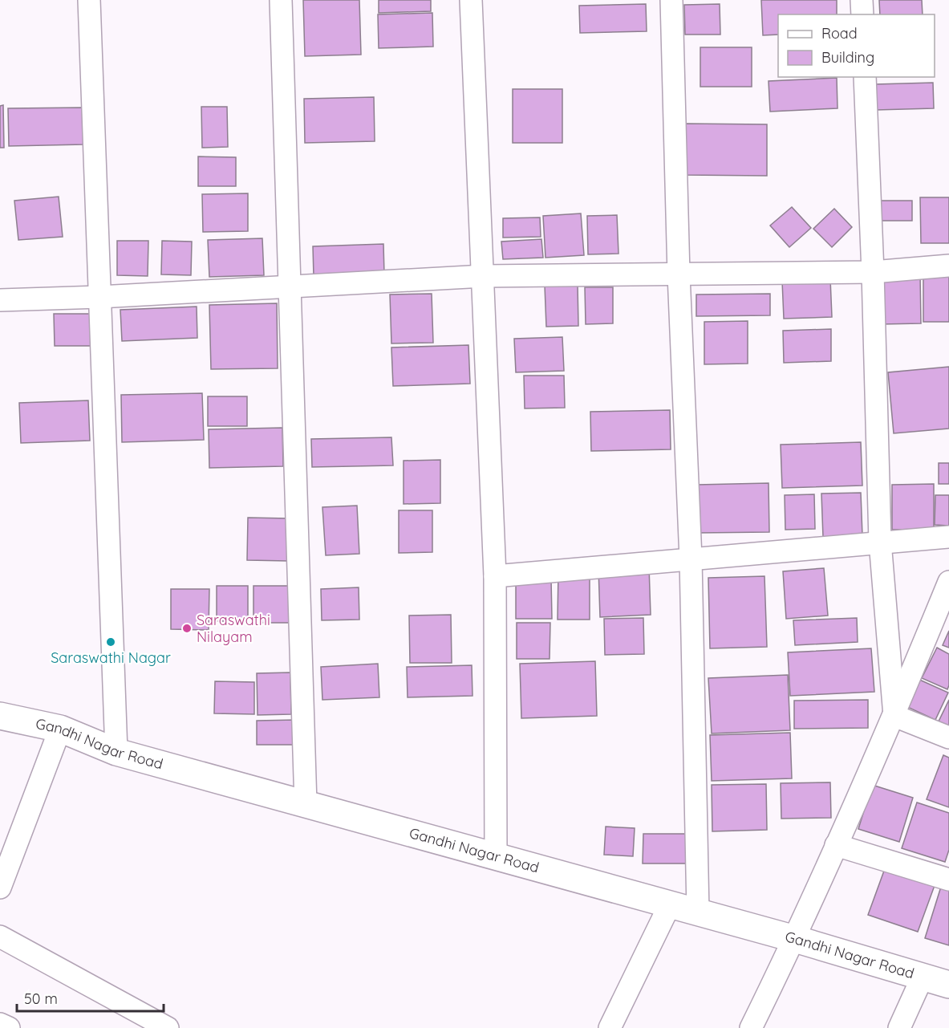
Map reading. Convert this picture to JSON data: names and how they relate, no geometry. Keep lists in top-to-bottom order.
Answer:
{
  "streets": {
    "street": ["Gandhi Nagar Road"]
  },
  "places": ["Saraswathi Nilayam", "Saraswathi Nagar"],
  "legend": ["Road", "Building"],
  "scale_bar": "50 m"
}
